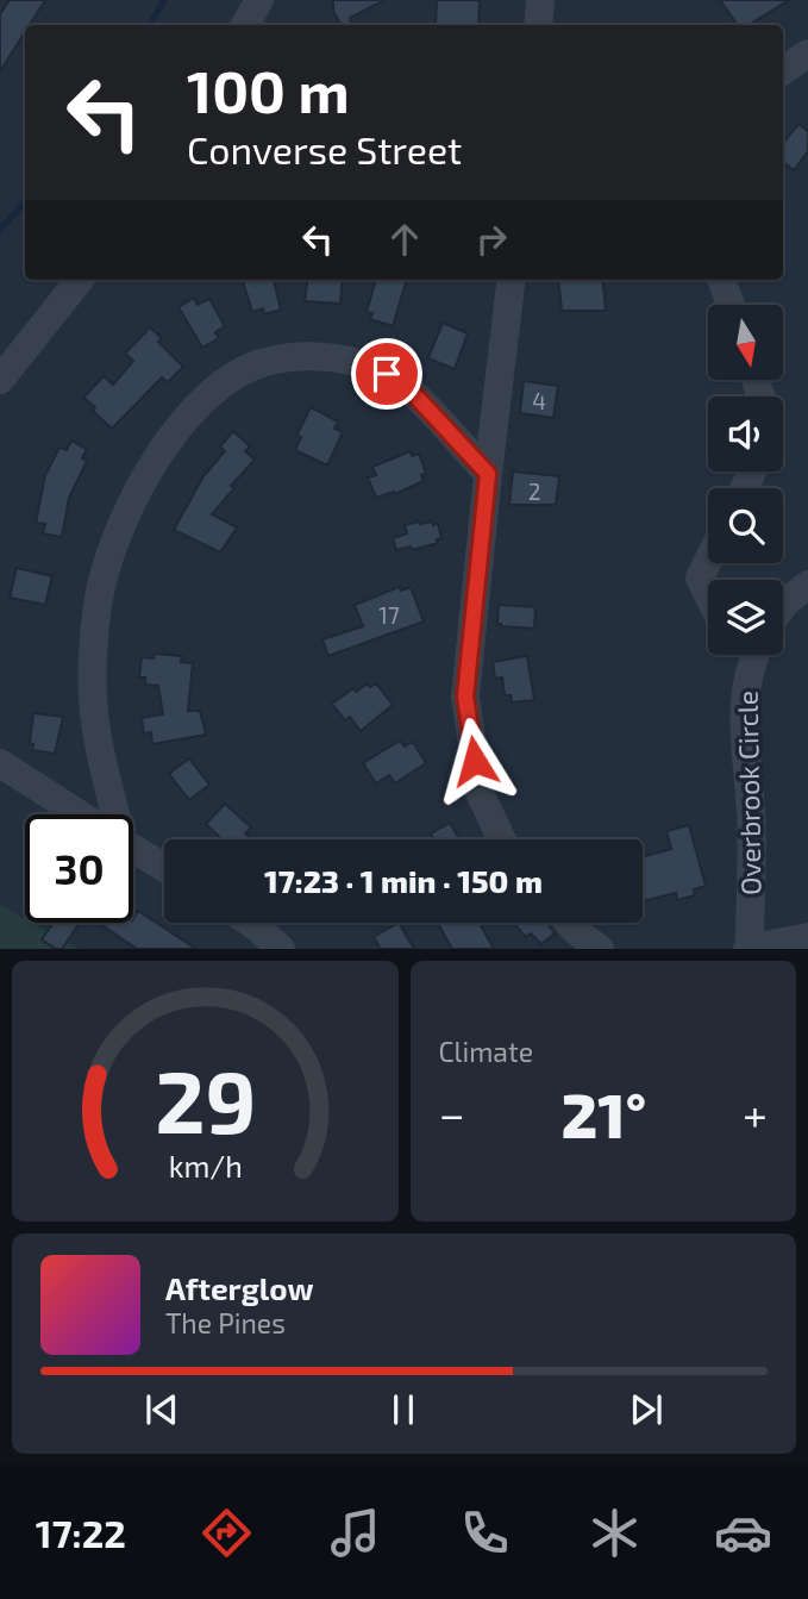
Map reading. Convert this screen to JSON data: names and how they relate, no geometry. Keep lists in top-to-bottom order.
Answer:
{
  "streets": {
    "street": ["Overbrook Circle"]
  },
  "house_numbers": ["4", "2", "17"],
  "north": "bottom",
  "page": {
    "turn": ["100 m", "Converse Street"],
    "limit": "30",
    "trip": "17:23 · 1 min · 150 m",
    "tile": "Climate",
    "heat": ["−", "21°", "+"],
    "song": ["Afterglow", "The Pines"],
    "tabs": "17:22",
    "gauge": ["29", "km/h"]
  }
}
